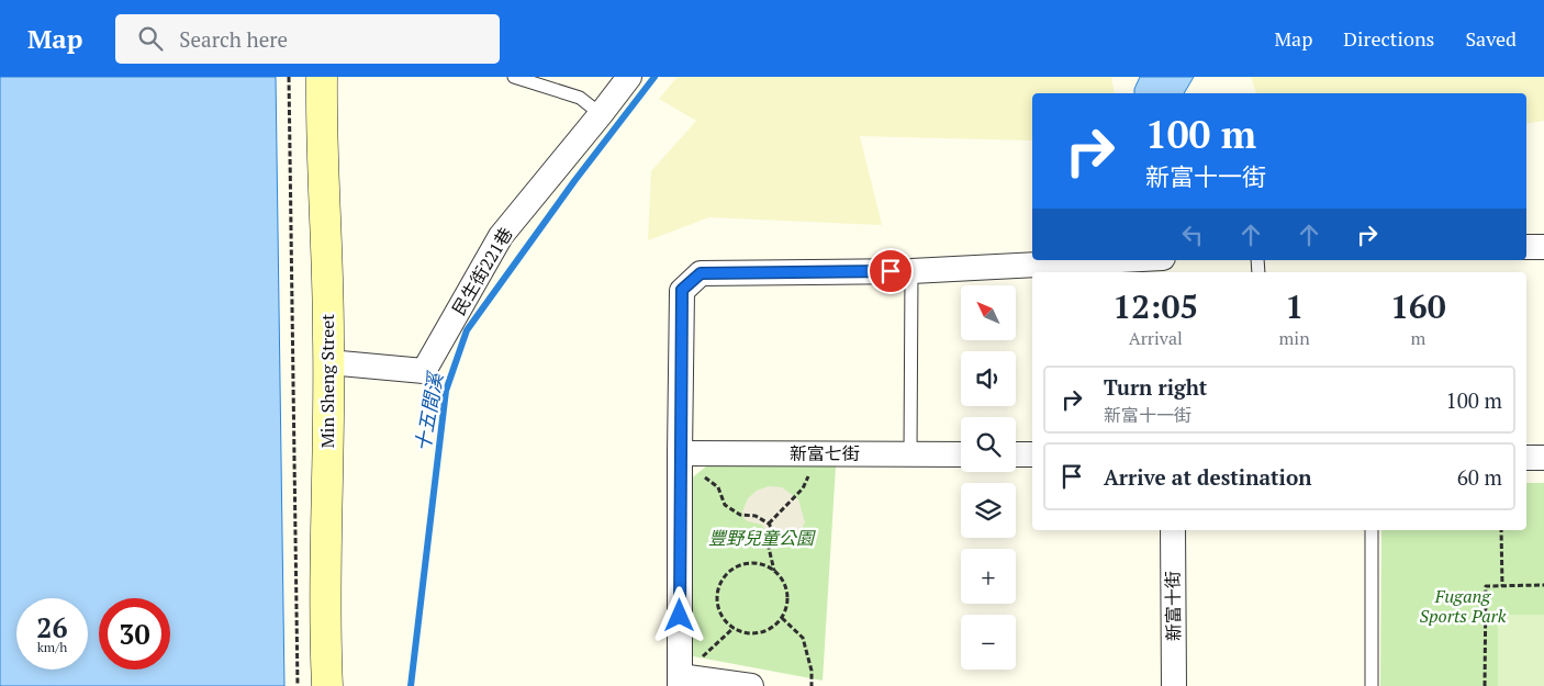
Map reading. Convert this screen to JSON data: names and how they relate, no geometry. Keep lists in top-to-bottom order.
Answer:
{
  "streets": {
    "street": [
      "民生街221巷",
      "Min Sheng Street",
      "新富七街",
      "新富十街"
    ]
  },
  "crossings": [
    ["民生街221巷", "Min Sheng Street"]
  ],
  "water": ["十五間溪"],
  "parks": ["豐野兒童公園", "Fugang Sports Park"],
  "north": "top left",
  "page": {
    "header": "Map",
    "search": "Search here",
    "nav": ["Map", "Directions", "Saved"],
    "turn": ["100 m", "新富十一街"],
    "eta": [
      "12:05",
      "Arrival",
      "1",
      "min",
      "160",
      "m"
    ],
    "map_buttons": ["+", "−"],
    "list": [
      {
        "name": "Turn right",
        "note": "新富十一街",
        "value": "100 m"
      },
      {
        "name": "Arrive at destination",
        "value": "60 m"
      }
    ],
    "speed": "26 km/h",
    "limit": "30"
  }
}
